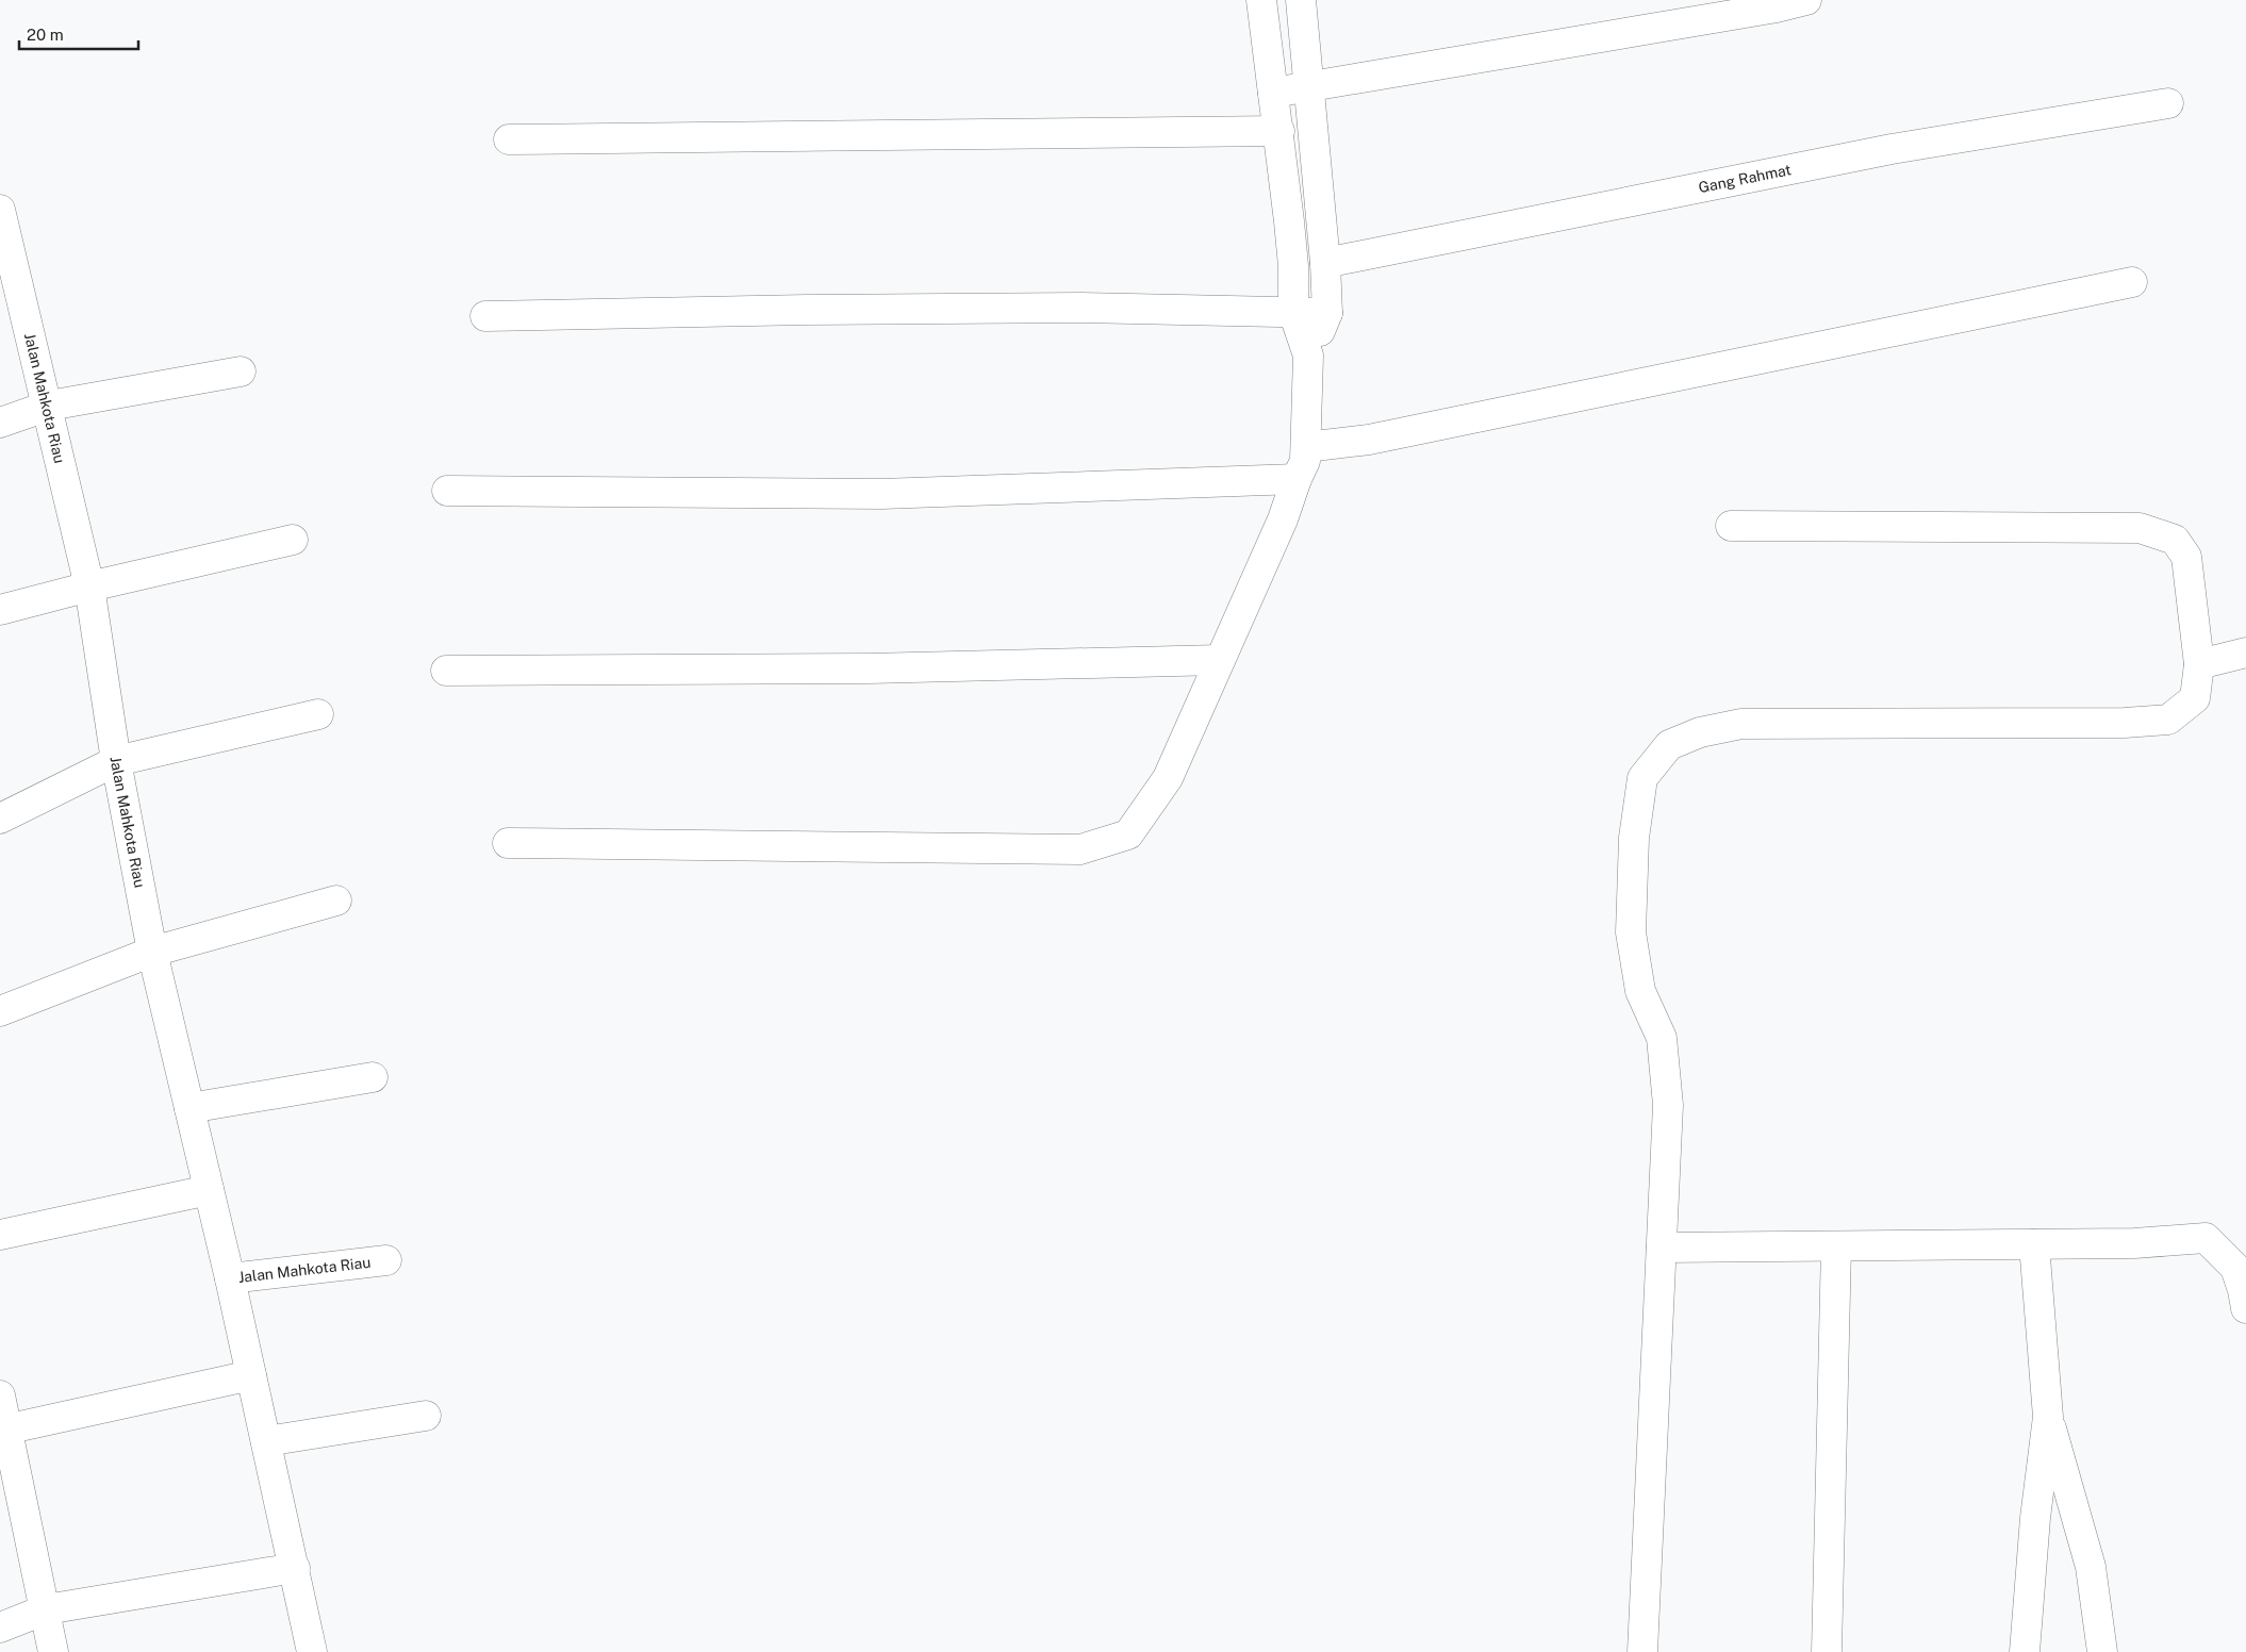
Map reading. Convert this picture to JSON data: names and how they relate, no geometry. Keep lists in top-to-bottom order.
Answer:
{
  "streets": {
    "street": ["Gang Rahmat", "Jalan Mahkota Riau"]
  },
  "scale_bar": "20 m"
}
